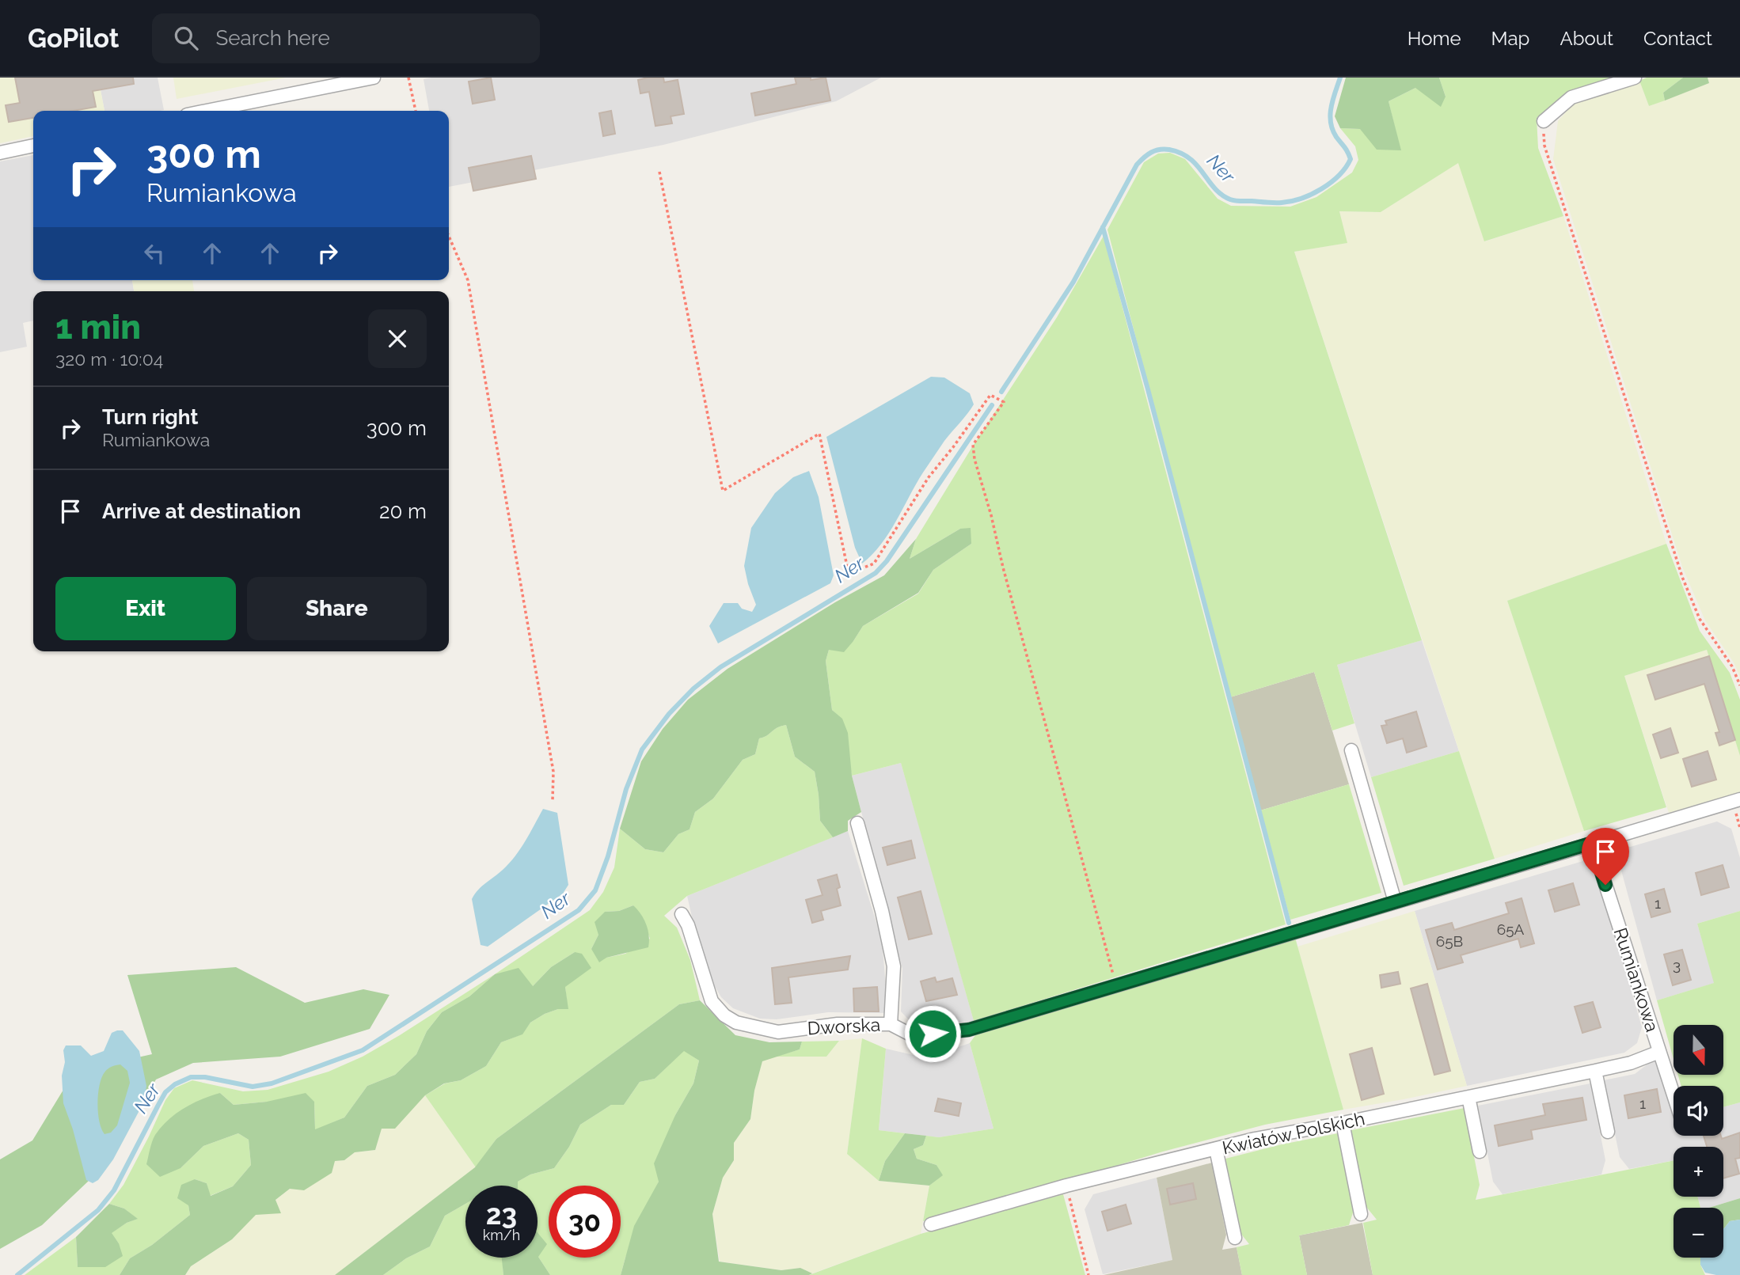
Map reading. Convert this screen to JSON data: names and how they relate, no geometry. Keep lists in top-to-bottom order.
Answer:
{
  "streets": {
    "street": ["Rumiankowa", "Dworska", "Kwiatów Polskich"]
  },
  "crossings": [
    ["Rumiankowa", "Dworska"],
    ["Rumiankowa", "Kwiatów Polskich"]
  ],
  "water": ["Ner"],
  "house_numbers": [
    "1",
    "65A",
    "65B",
    "3",
    "1"
  ],
  "north": "bottom",
  "page": {
    "header": "GoPilot",
    "search": "Search here",
    "nav": [
      "Home",
      "Map",
      "About",
      "Contact"
    ],
    "turn": ["300 m", "Rumiankowa"],
    "heading": ["1 min", "320 m · 10:04"],
    "list": [
      {
        "name": "Turn right",
        "note": "Rumiankowa",
        "value": "300 m"
      },
      {
        "name": "Arrive at destination",
        "value": "20 m"
      }
    ],
    "buttons": ["Exit", "Share"],
    "map_buttons": ["+", "−"],
    "speed": "23 km/h",
    "limit": "30"
  }
}
